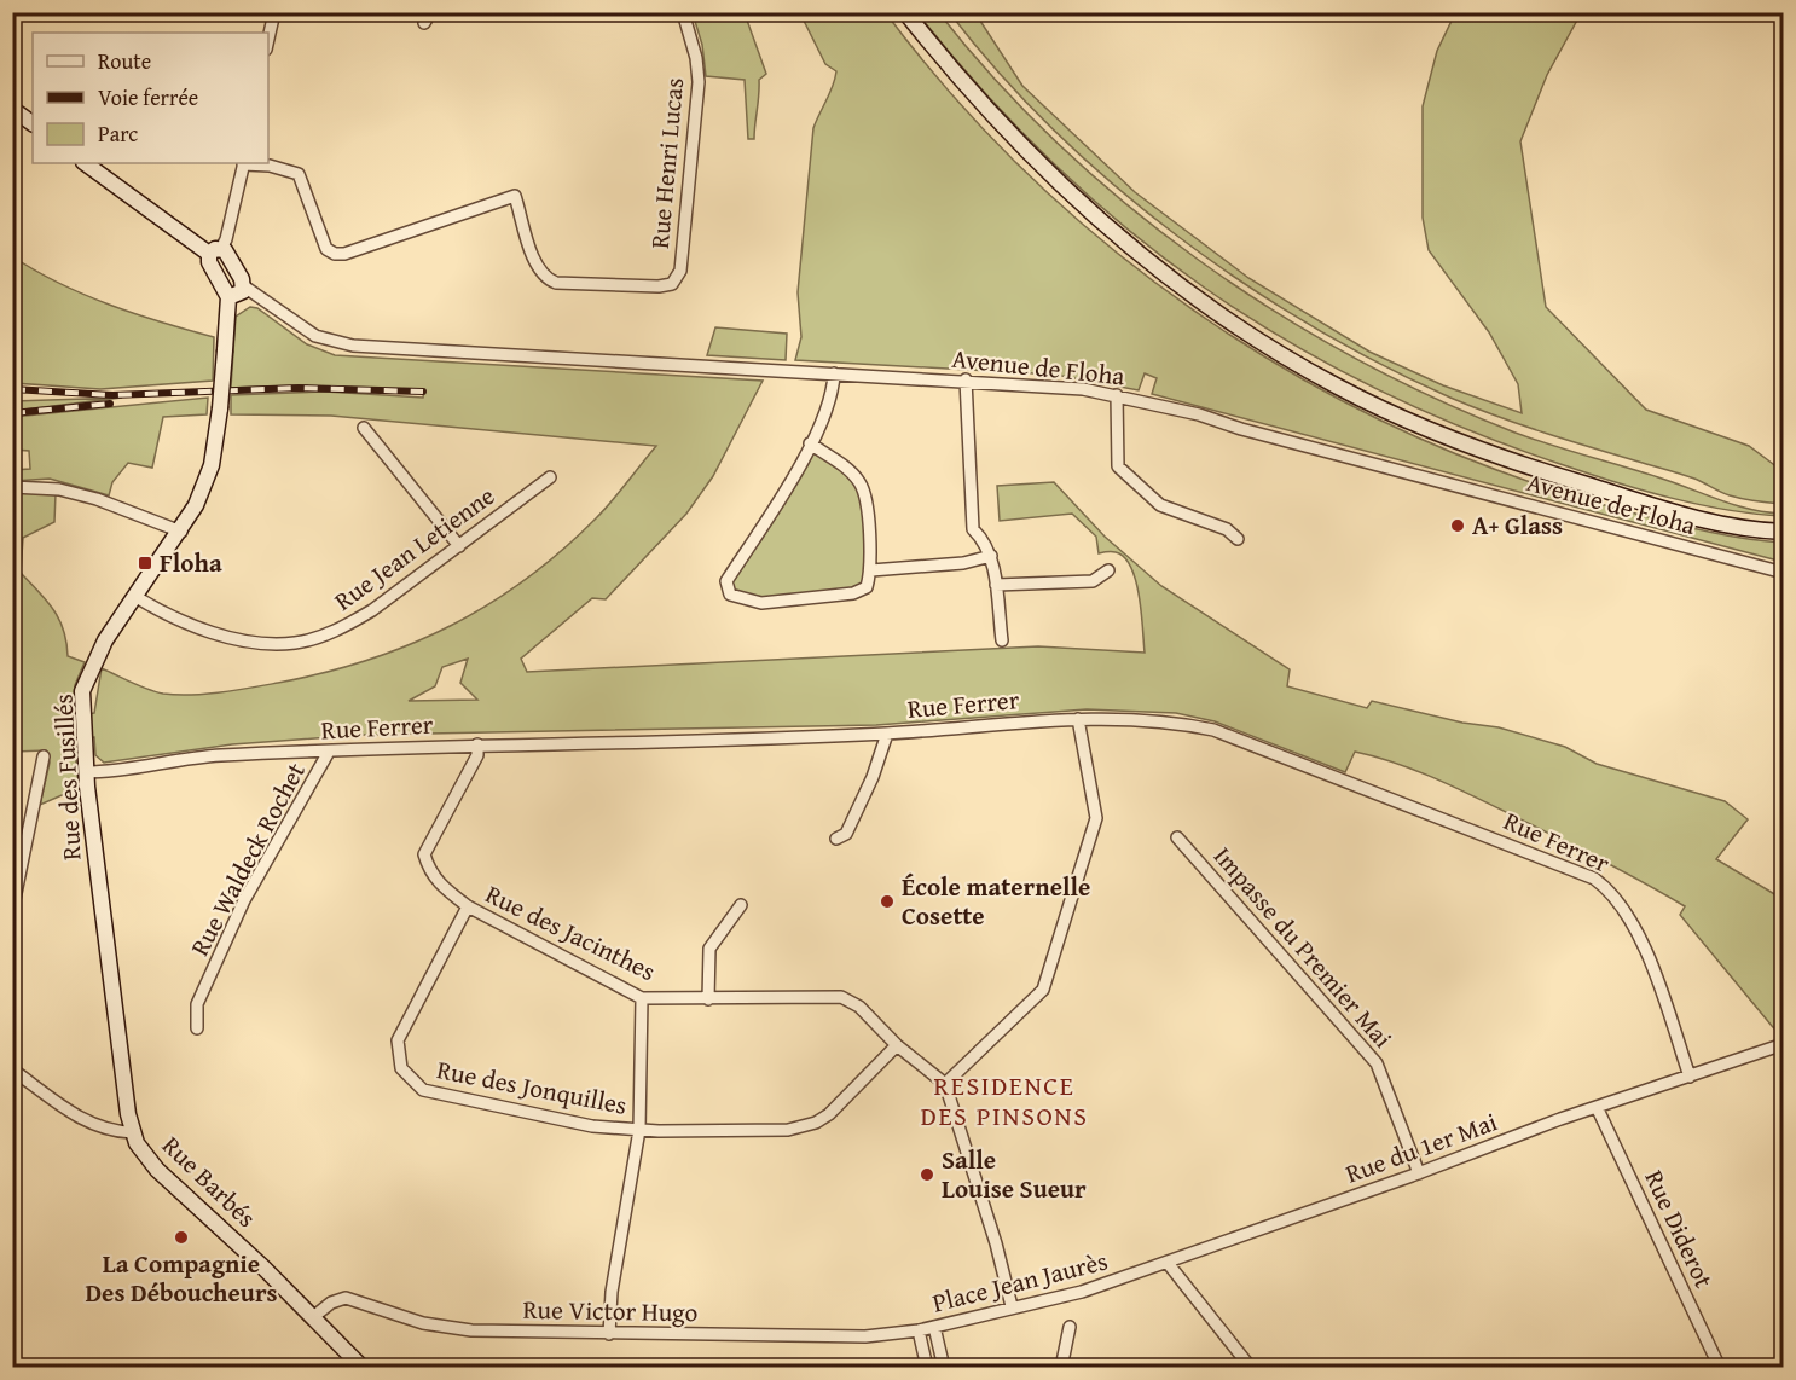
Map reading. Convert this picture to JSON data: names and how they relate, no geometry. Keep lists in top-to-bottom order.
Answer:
{
  "streets": {
    "street": [
      "Rue Henri Lucas",
      "Avenue de Floha",
      "Rue Jean Letienne",
      "Rue Ferrer",
      "Rue des Fusillés",
      "Rue Waldeck Rochet",
      "Rue des Jacinthes",
      "Impasse du Premier Mai",
      "Rue des Jonquilles",
      "Rue du 1er Mai",
      "Rue Barbés",
      "Rue Diderot",
      "Place Jean Jaurès",
      "Rue Victor Hugo"
    ]
  },
  "crossings": [
    ["Rue Jean Letienne", "Rue des Fusillés"],
    ["Rue Ferrer", "Rue des Fusillés"],
    ["Rue Ferrer", "Rue Waldeck Rochet"],
    ["Rue Ferrer", "Rue des Jacinthes"],
    ["Rue Ferrer", "Rue du 1er Mai"],
    ["Rue des Fusillés", "Rue Barbés"],
    ["Rue des Jacinthes", "Rue des Jonquilles"],
    ["Impasse du Premier Mai", "Rue du 1er Mai"],
    ["Rue du 1er Mai", "Rue Diderot"],
    ["Rue du 1er Mai", "Place Jean Jaurès"],
    ["Rue Barbés", "Rue Victor Hugo"],
    ["Place Jean Jaurès", "Rue Victor Hugo"]
  ],
  "districts": ["RESIDENCE DES PINSONS"],
  "places": {
    "other": [
      "A+ Glass",
      "École maternelle Cosette",
      "Salle Louise Sueur",
      "La Compagnie Des Déboucheurs"
    ],
    "transit": ["Floha"]
  },
  "legend": ["Route", "Voie ferrée", "Parc"]
}
